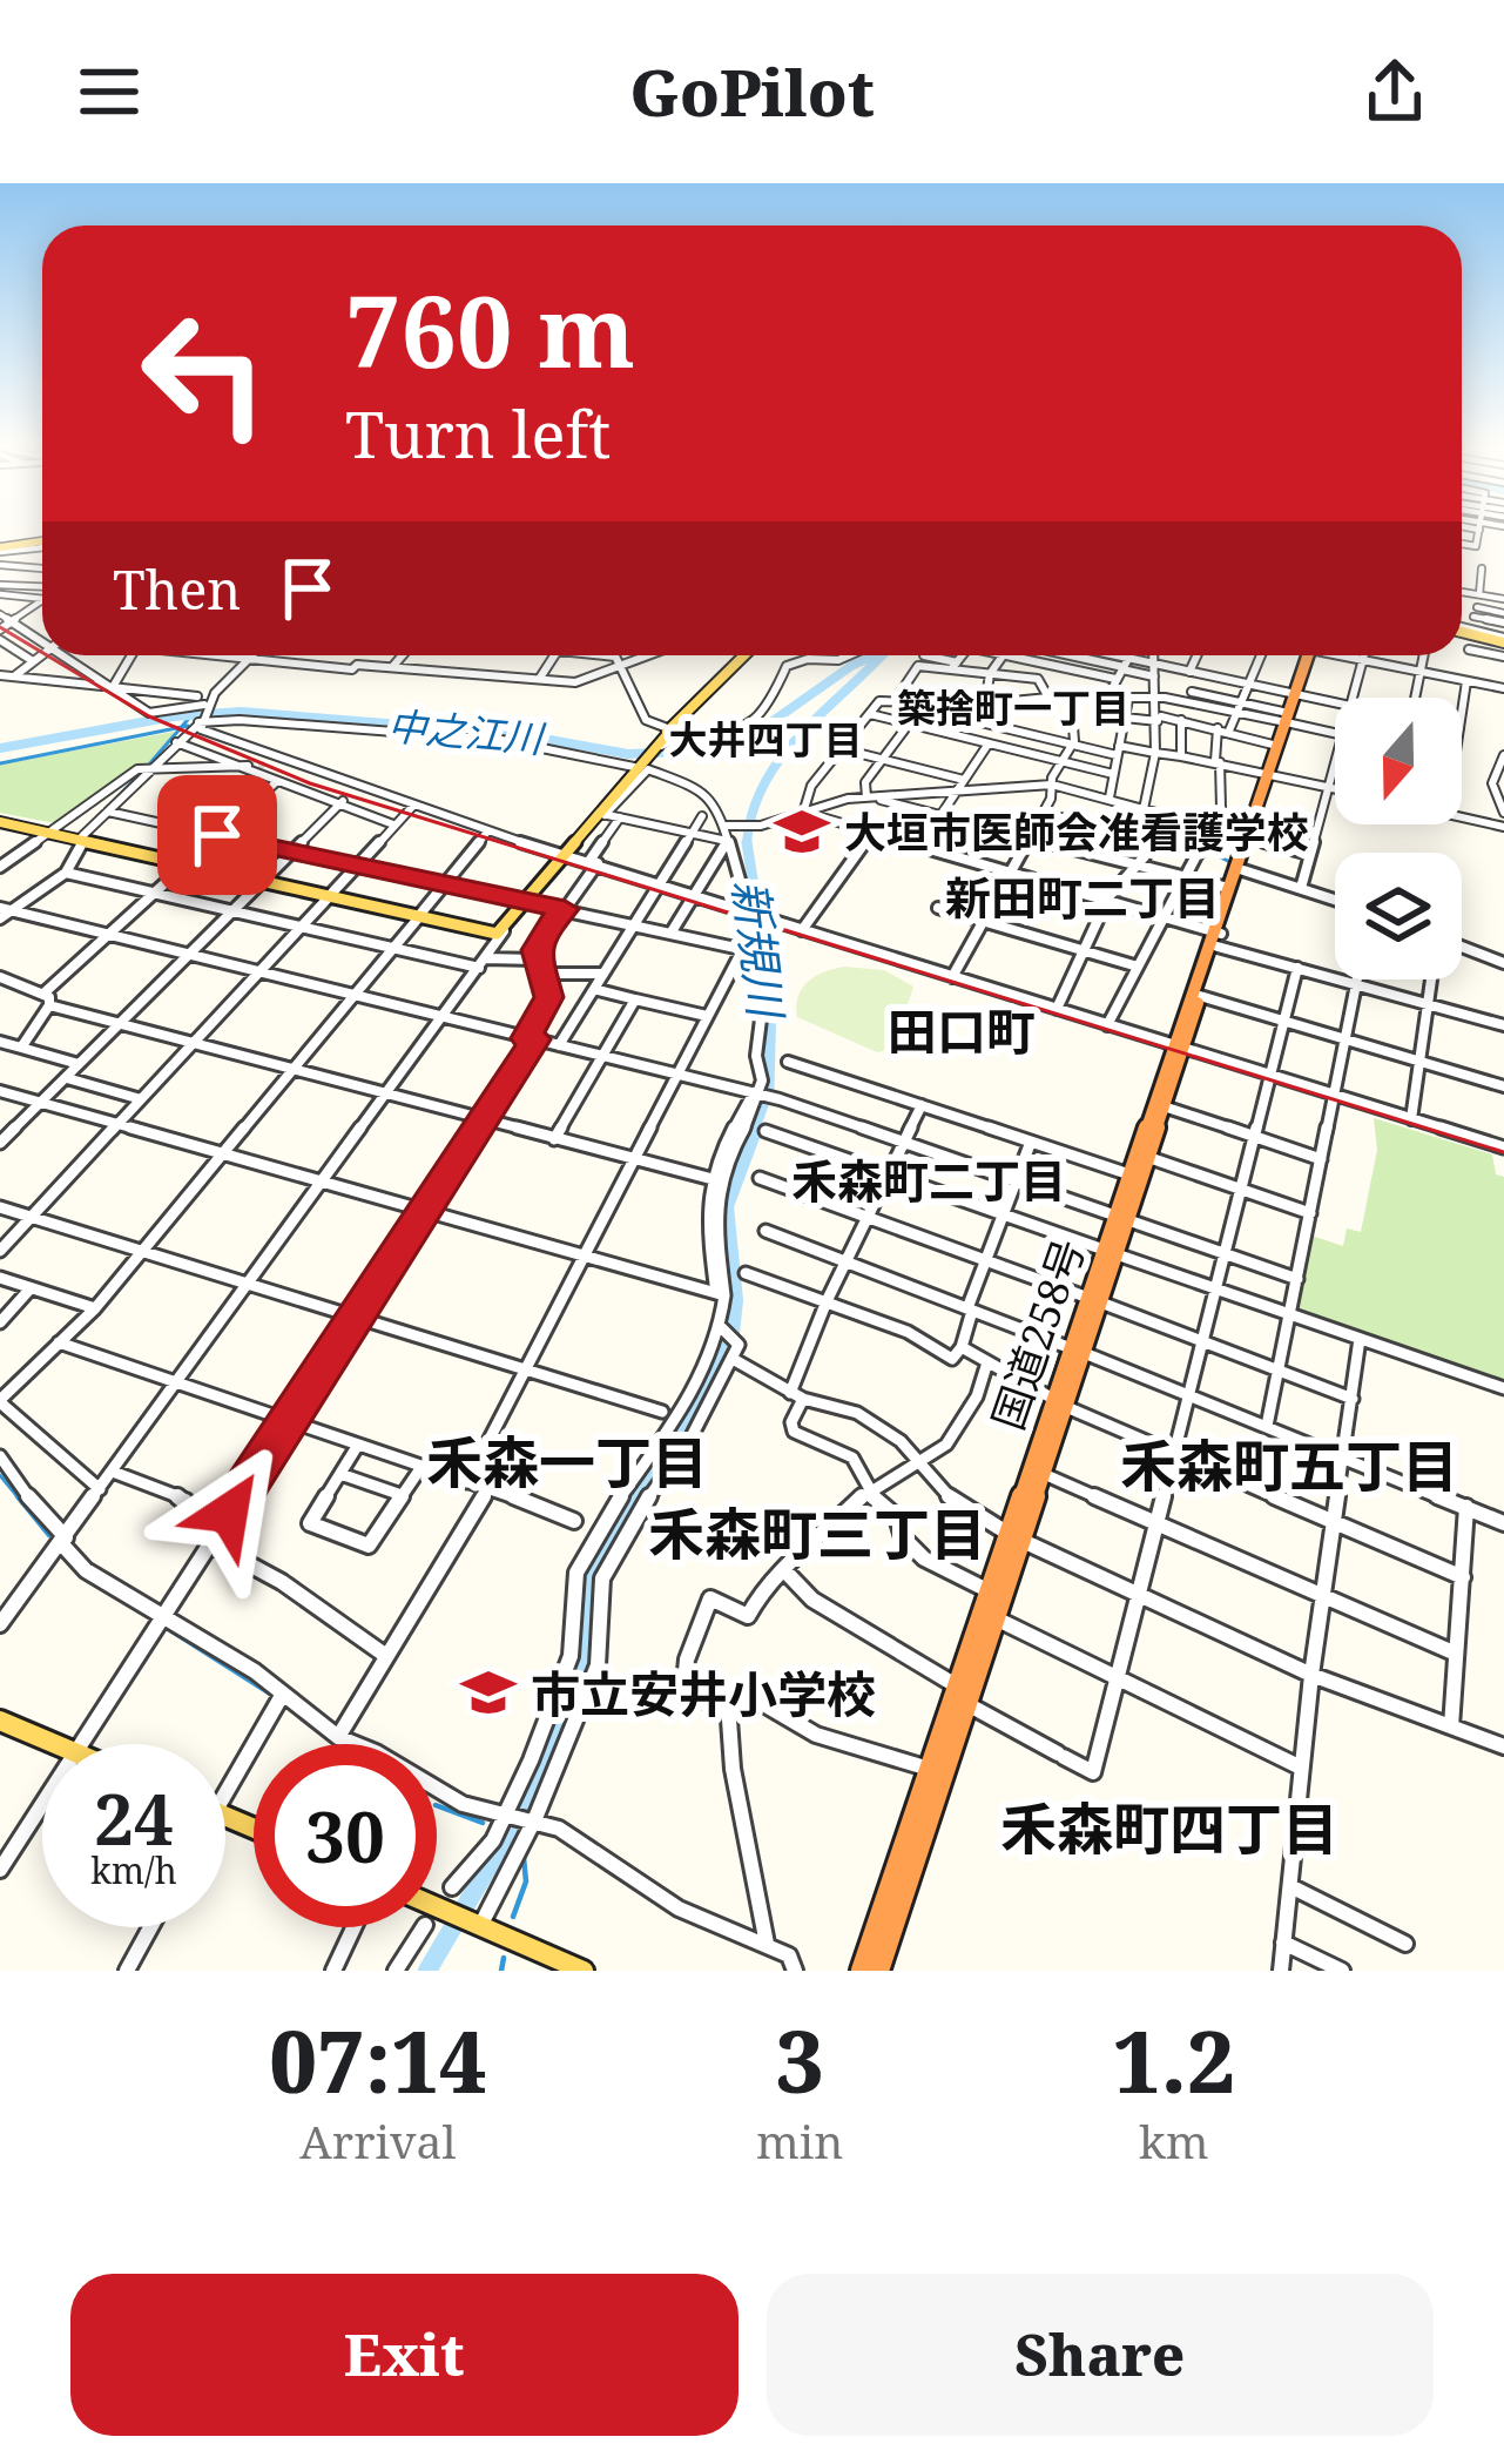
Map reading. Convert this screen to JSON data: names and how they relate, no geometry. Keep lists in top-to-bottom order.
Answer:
{
  "streets": {
    "highway": ["国道258号"]
  },
  "districts": [
    "築捨町一丁目",
    "大井四丁目",
    "新田町二丁目",
    "田口町",
    "禾森町二丁目",
    "禾森一丁目",
    "禾森町五丁目",
    "禾森町三丁目",
    "禾森町四丁目"
  ],
  "water": ["中之江川", "新規川"],
  "places": {
    "school or university": ["大垣市医師会准看護学校", "市立安井小学校"]
  },
  "north": "bottom",
  "page": {
    "header": "GoPilot",
    "turn": ["760 m", "Turn left"],
    "then": "Then",
    "speed": "24 km/h",
    "limit": "30",
    "eta": [
      "07:14",
      "Arrival",
      "3",
      "min",
      "1.2",
      "km"
    ],
    "buttons": ["Exit", "Share"]
  }
}
